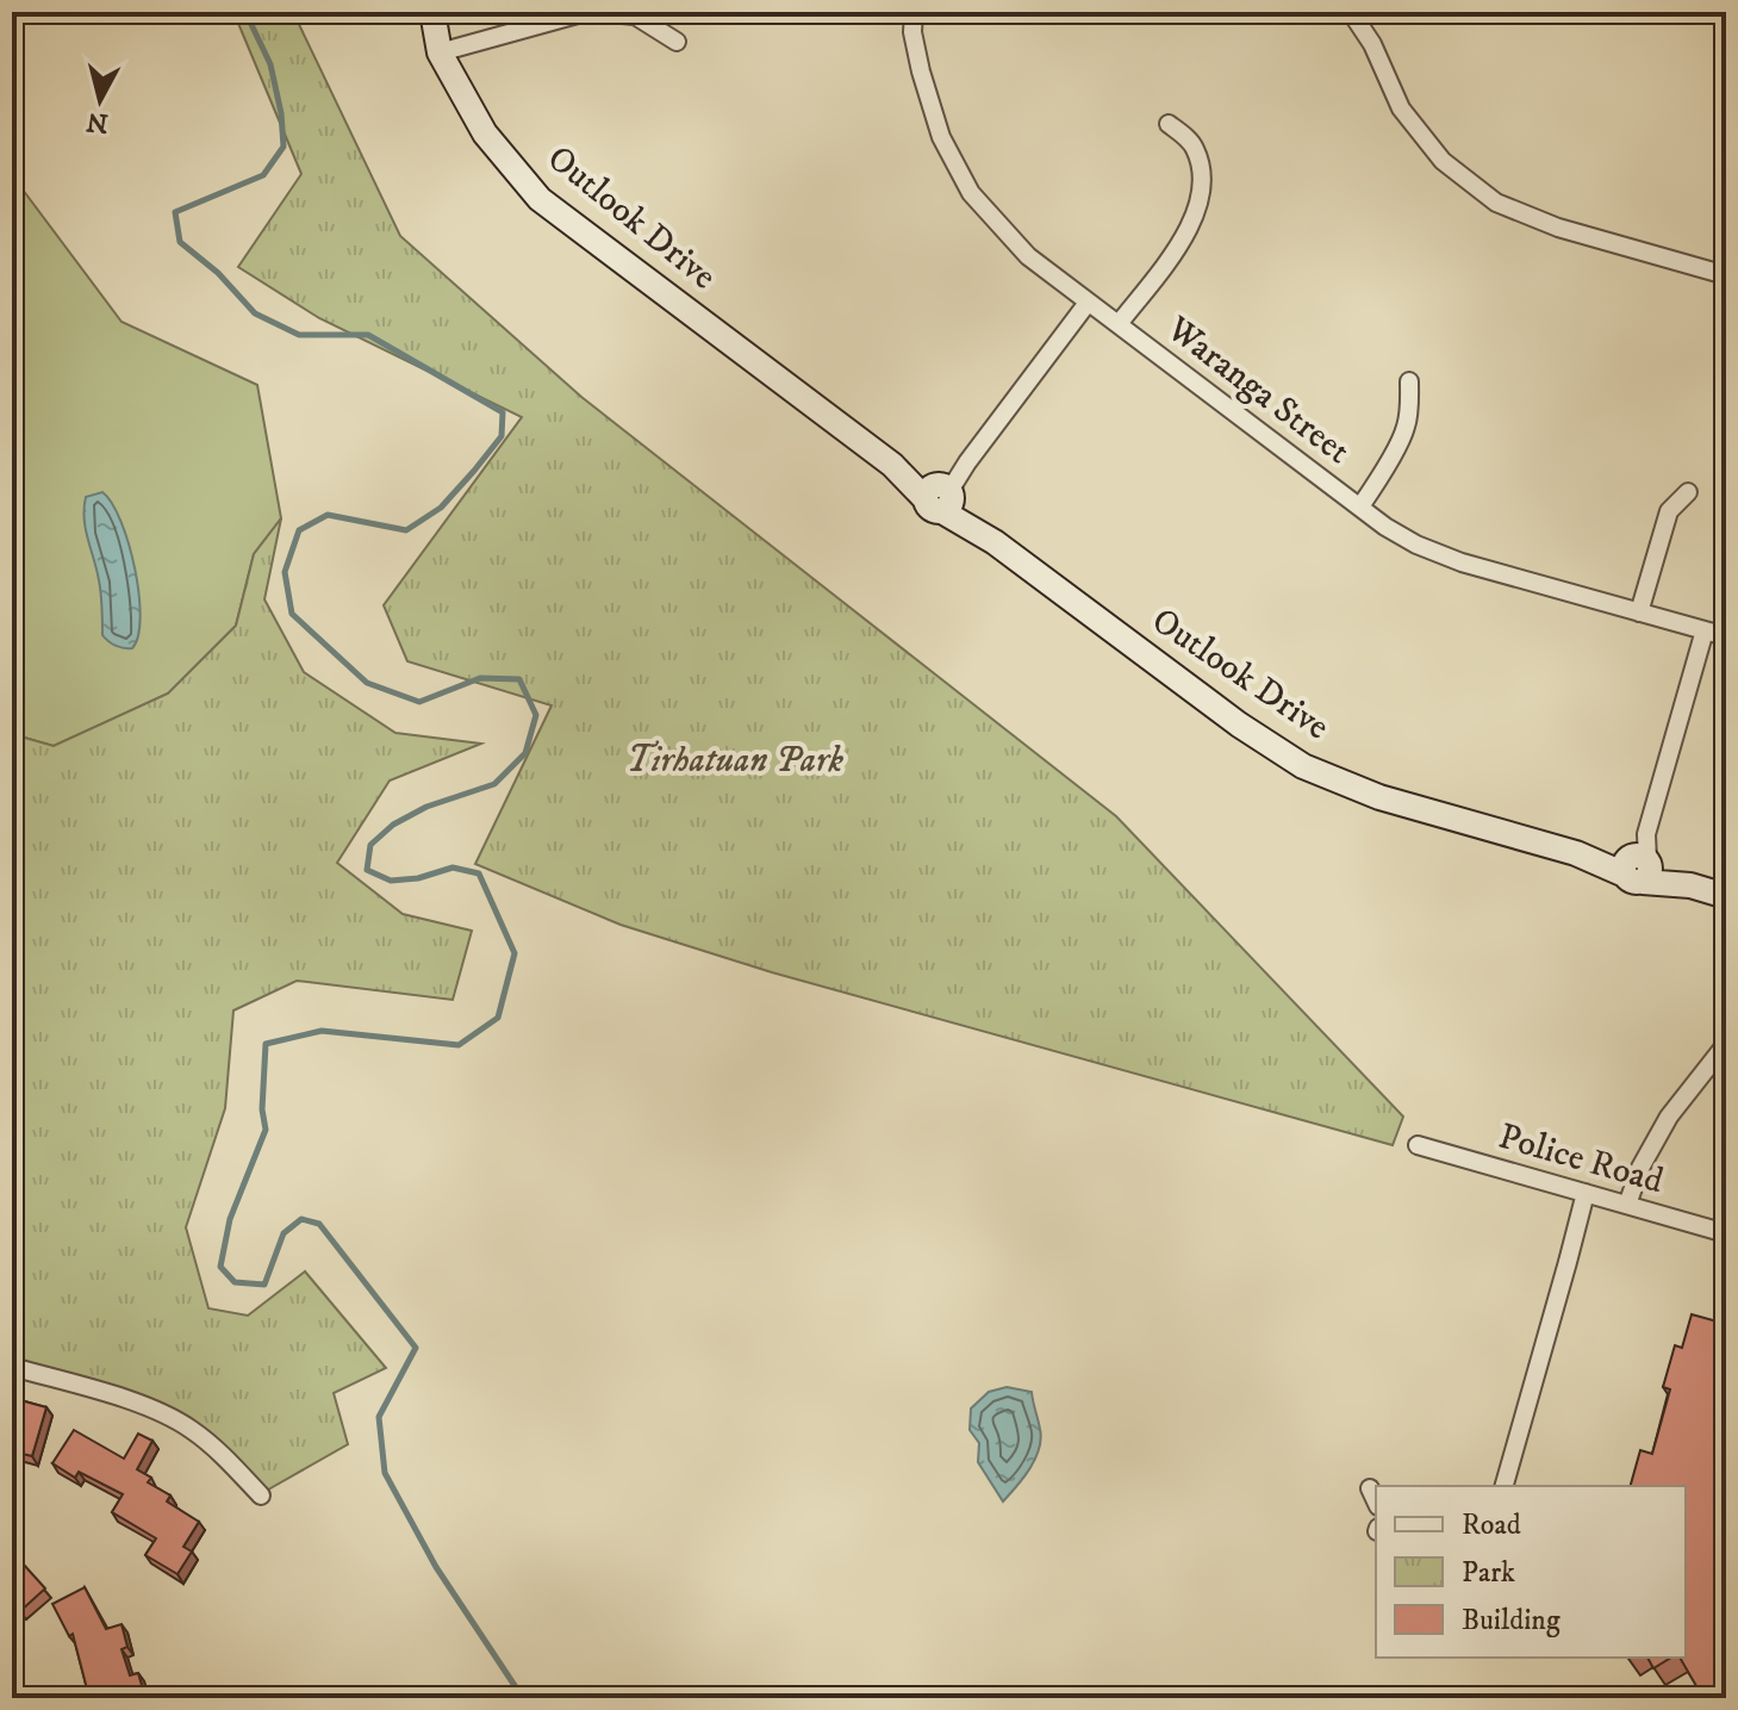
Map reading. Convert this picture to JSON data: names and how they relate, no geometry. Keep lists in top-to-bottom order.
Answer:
{
  "streets": {
    "street": ["Outlook Drive", "Waranga Street", "Police Road"]
  },
  "parks": ["Tirhatuan Park"],
  "legend": ["Road", "Park", "Building"],
  "north": "bottom"
}
